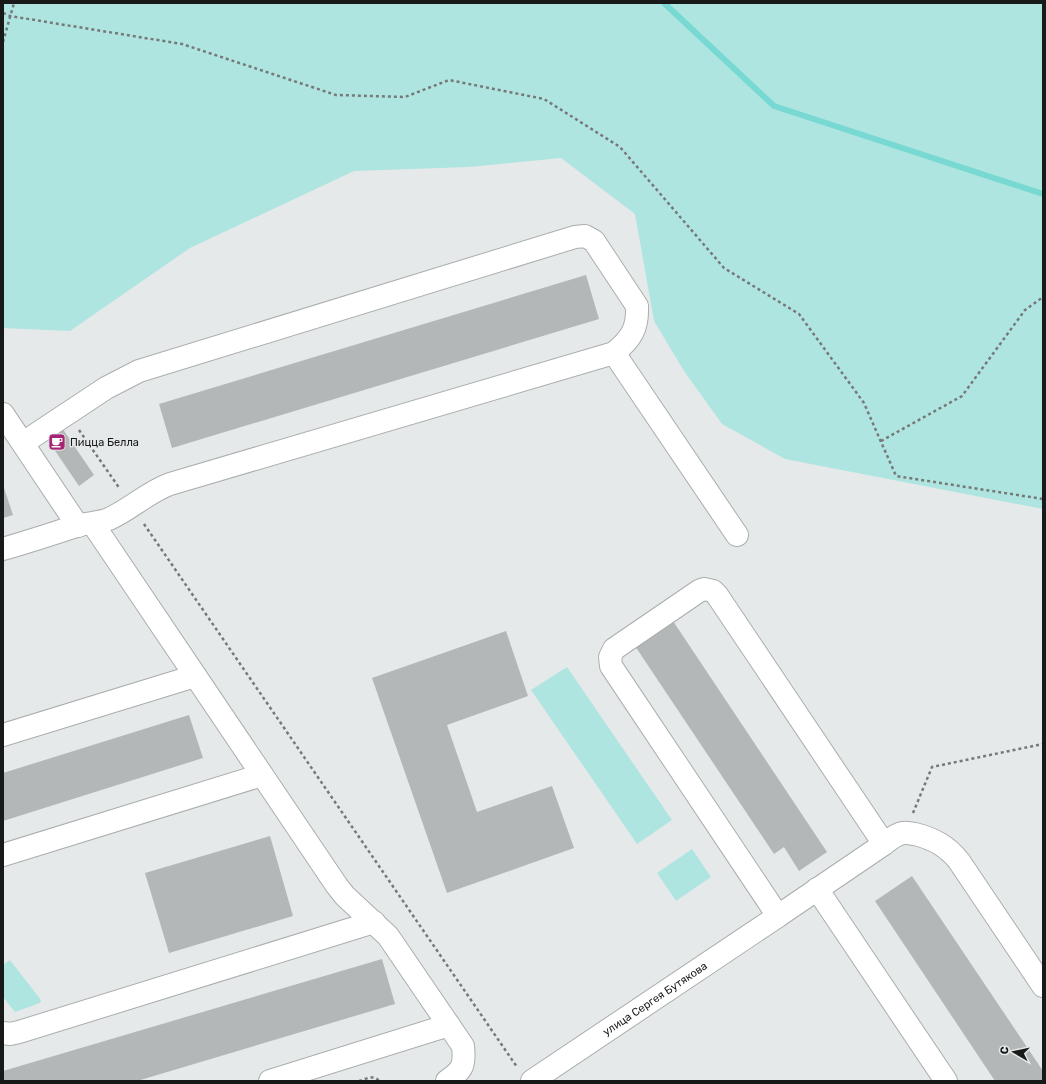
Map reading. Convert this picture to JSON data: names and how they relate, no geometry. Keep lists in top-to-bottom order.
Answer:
{
  "streets": {
    "street": ["улица Сергея Бутякова"]
  },
  "places": {
    "cafe": ["Пицца Белла"]
  },
  "north": "left"
}
